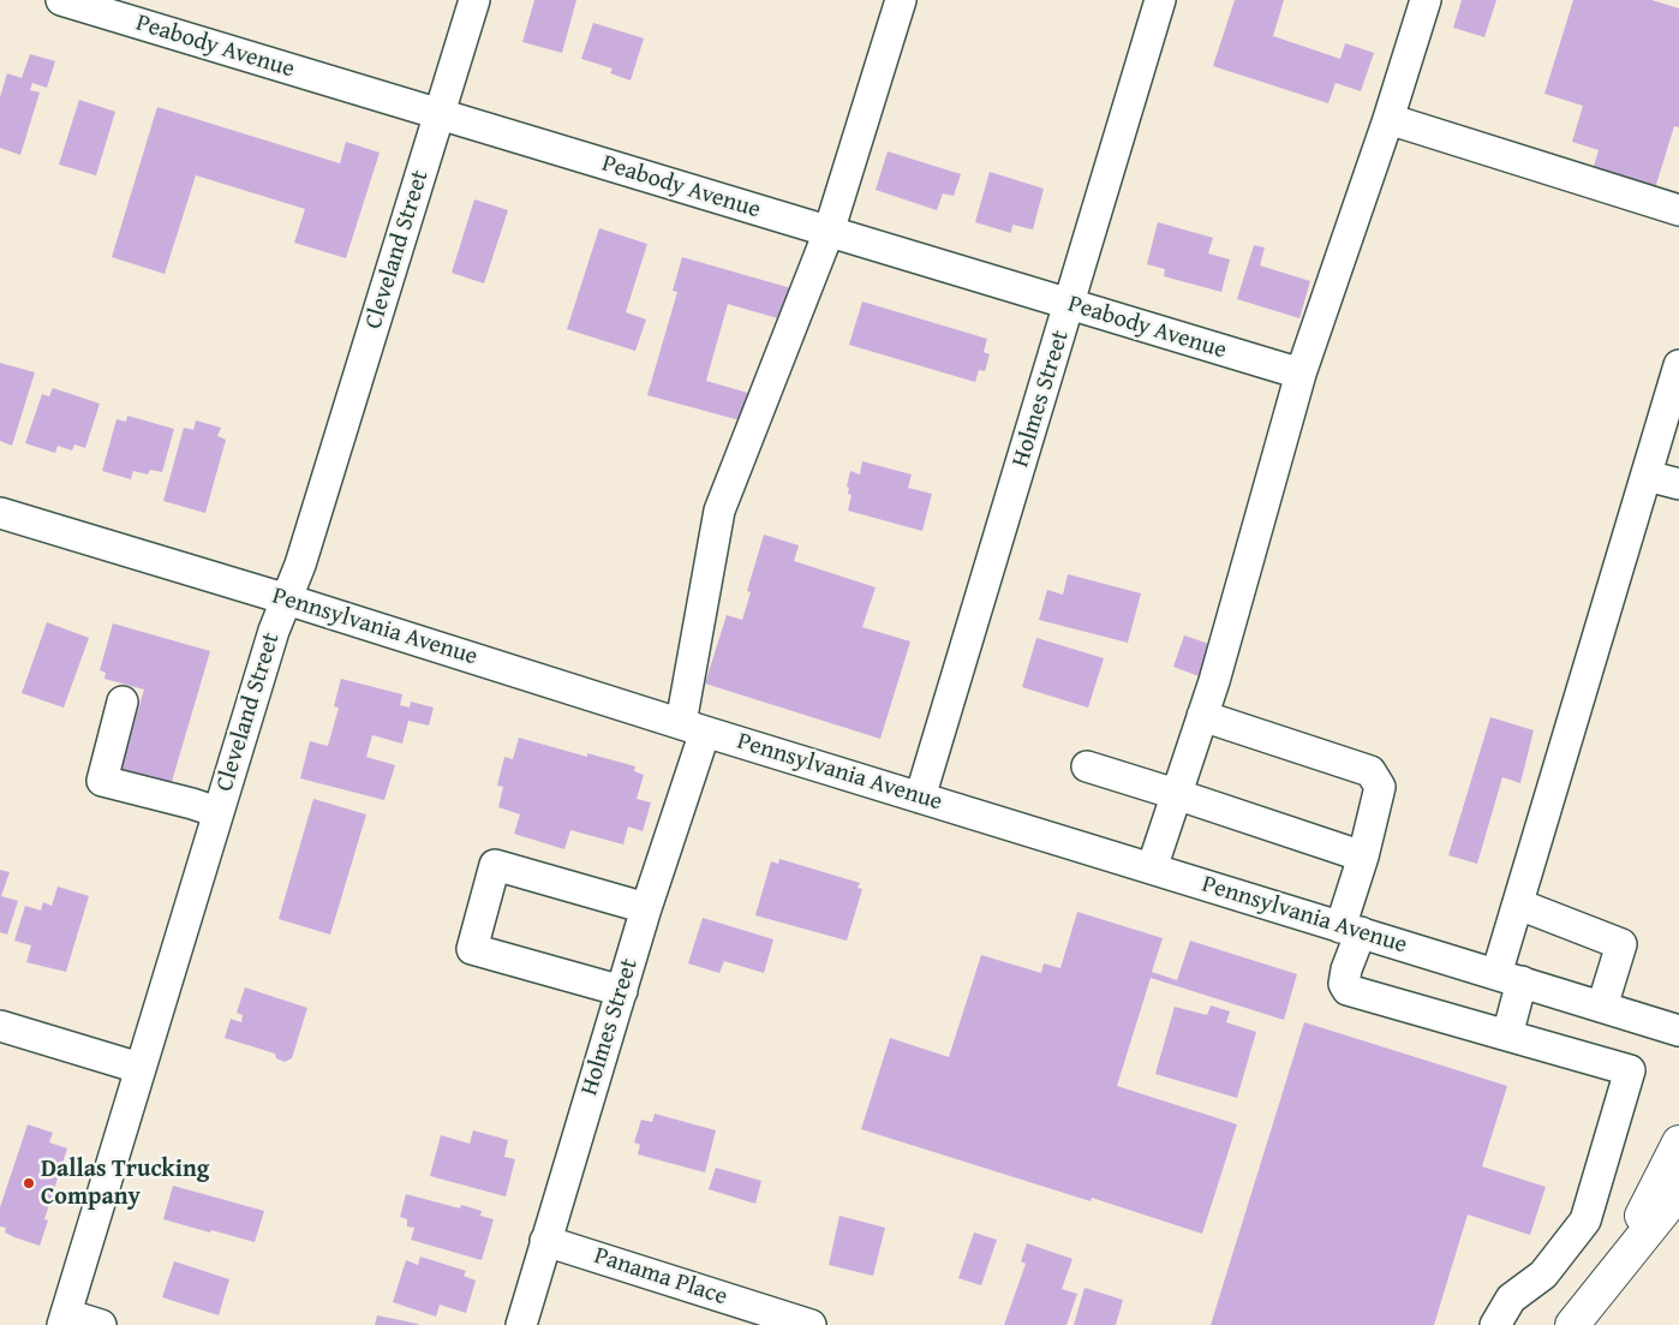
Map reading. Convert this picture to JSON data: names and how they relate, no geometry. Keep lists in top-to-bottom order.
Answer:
{
  "streets": {
    "street": [
      "Peabody Avenue",
      "Cleveland Street",
      "Holmes Street",
      "Pennsylvania Avenue",
      "Panama Place"
    ]
  },
  "crossings": [
    ["Peabody Avenue", "Cleveland Street"],
    ["Peabody Avenue", "Holmes Street"],
    ["Cleveland Street", "Pennsylvania Avenue"],
    ["Holmes Street", "Pennsylvania Avenue"],
    ["Holmes Street", "Panama Place"]
  ],
  "places": ["Dallas Trucking Company"]
}
